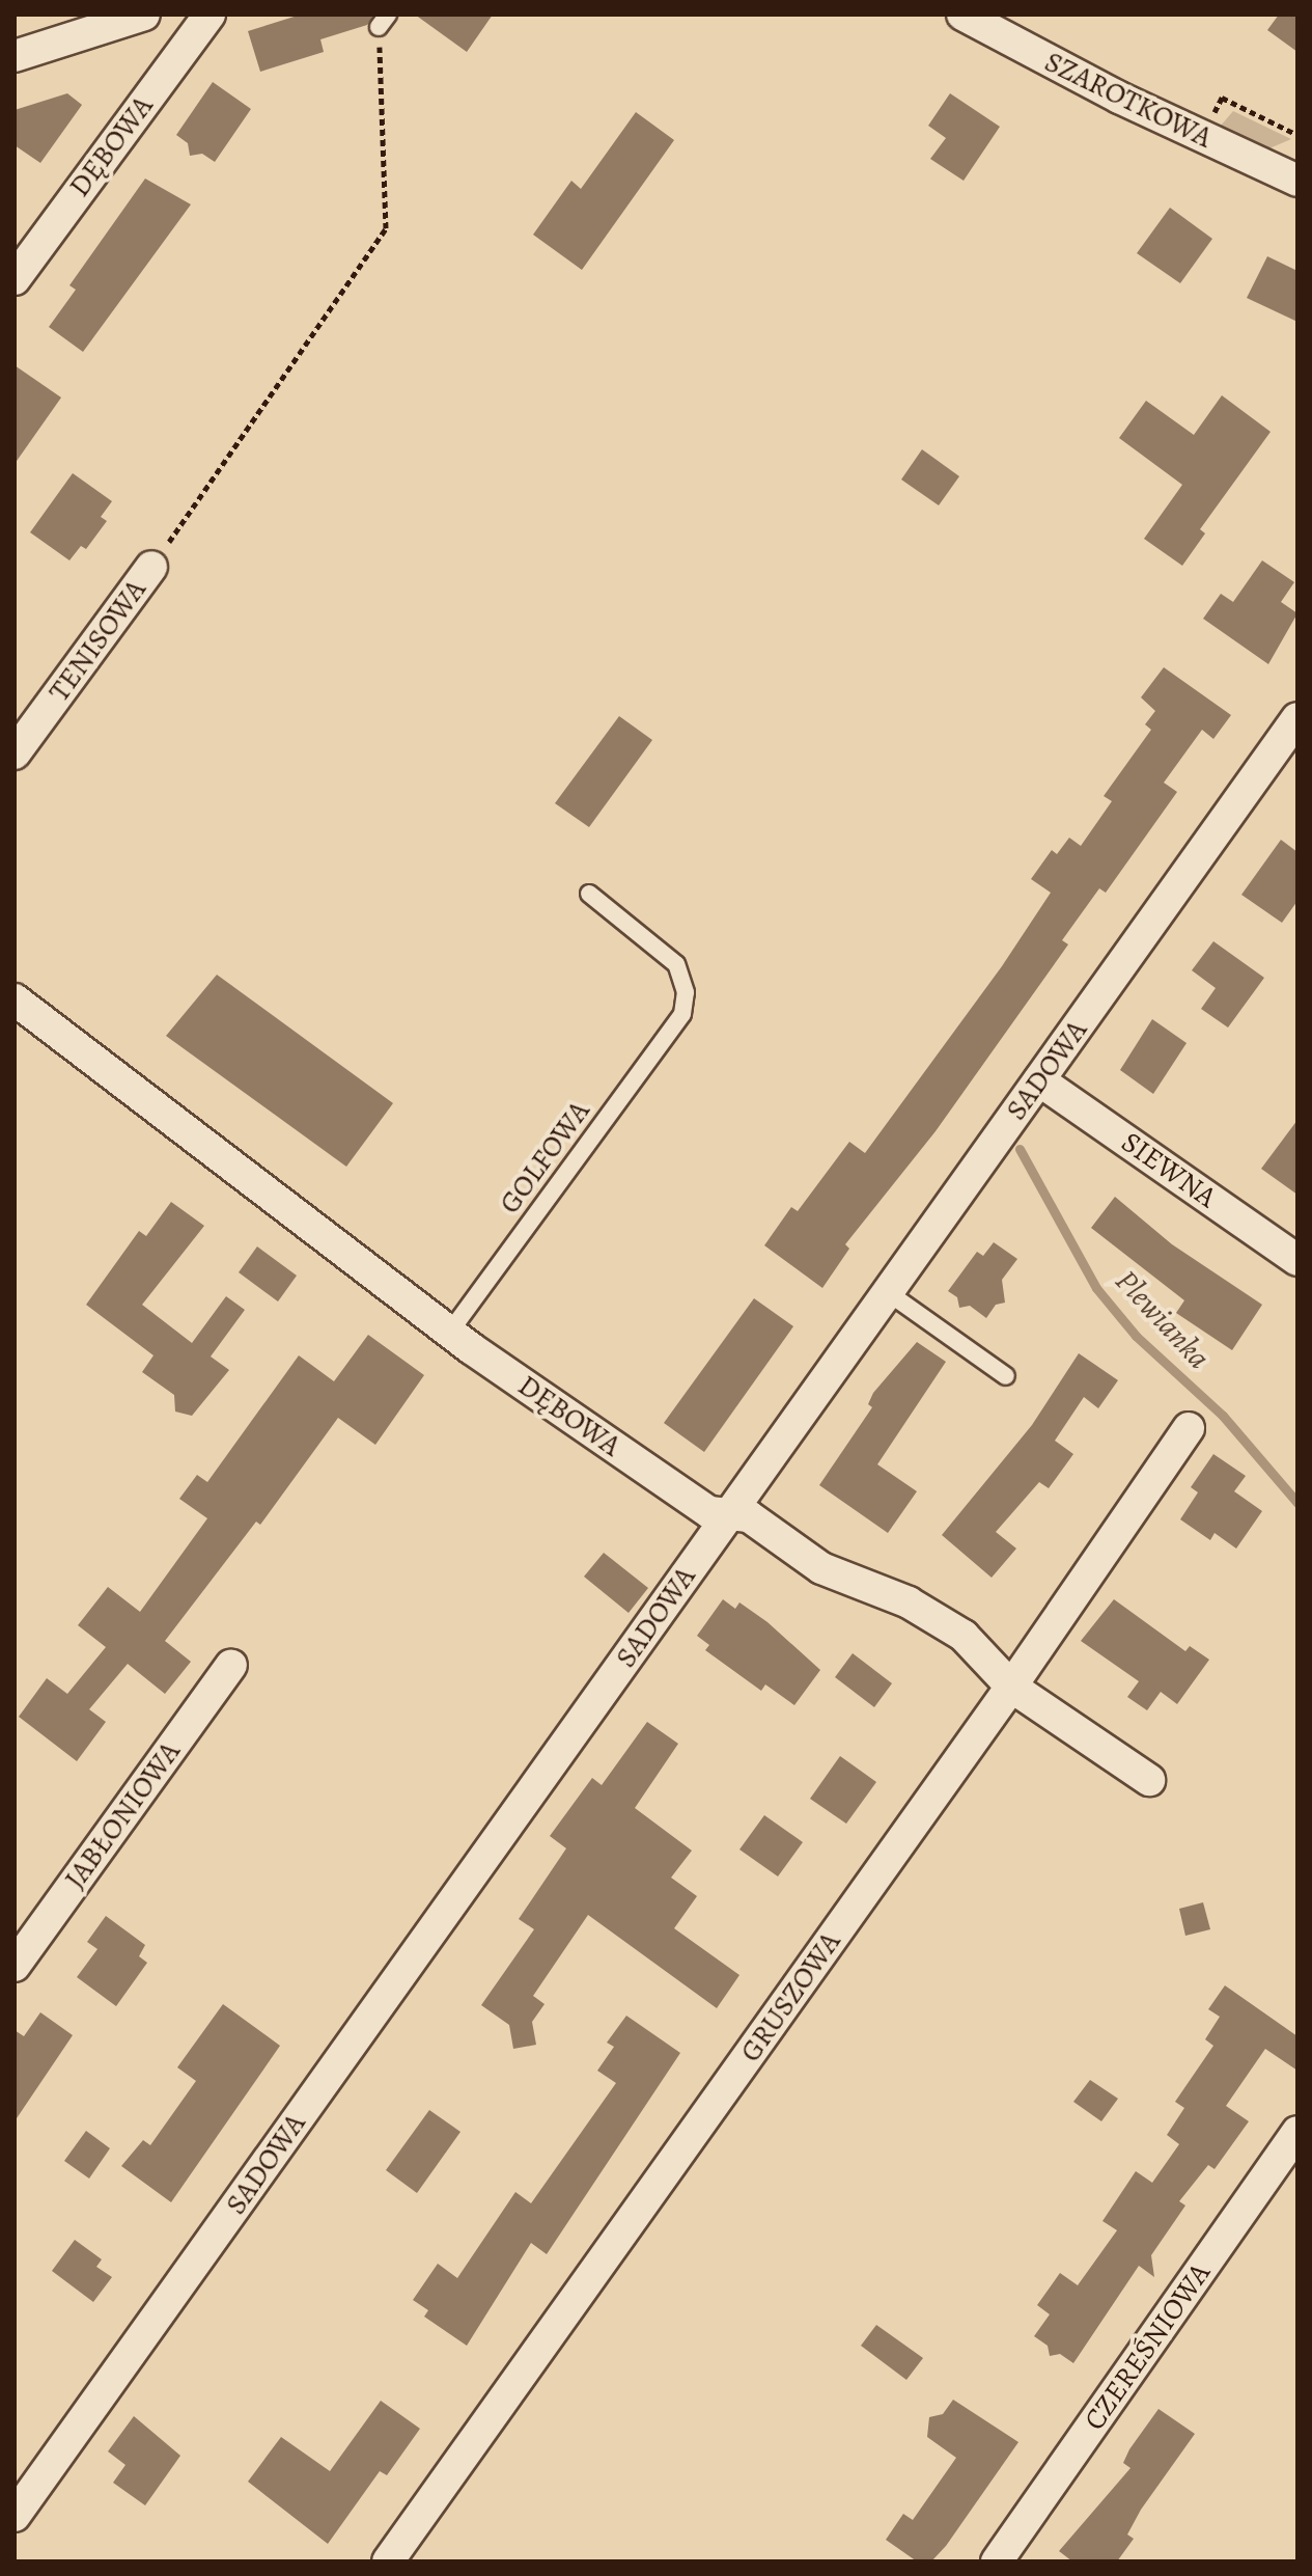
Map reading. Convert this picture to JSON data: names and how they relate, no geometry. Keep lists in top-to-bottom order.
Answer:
{
  "streets": {
    "street": [
      "SZAROTKOWA",
      "DĘBOWA",
      "TENISOWA",
      "SADOWA",
      "SIEWNA",
      "JABŁONIOWA",
      "GRUSZOWA",
      "CZEREŚNIOWA"
    ],
    "lane": ["GOLFOWA"]
  },
  "crossings": [
    ["DĘBOWA", "SADOWA"],
    ["DĘBOWA", "GOLFOWA"],
    ["DĘBOWA", "GRUSZOWA"],
    ["SADOWA", "SIEWNA"]
  ],
  "water": ["Plewianka"]
}
